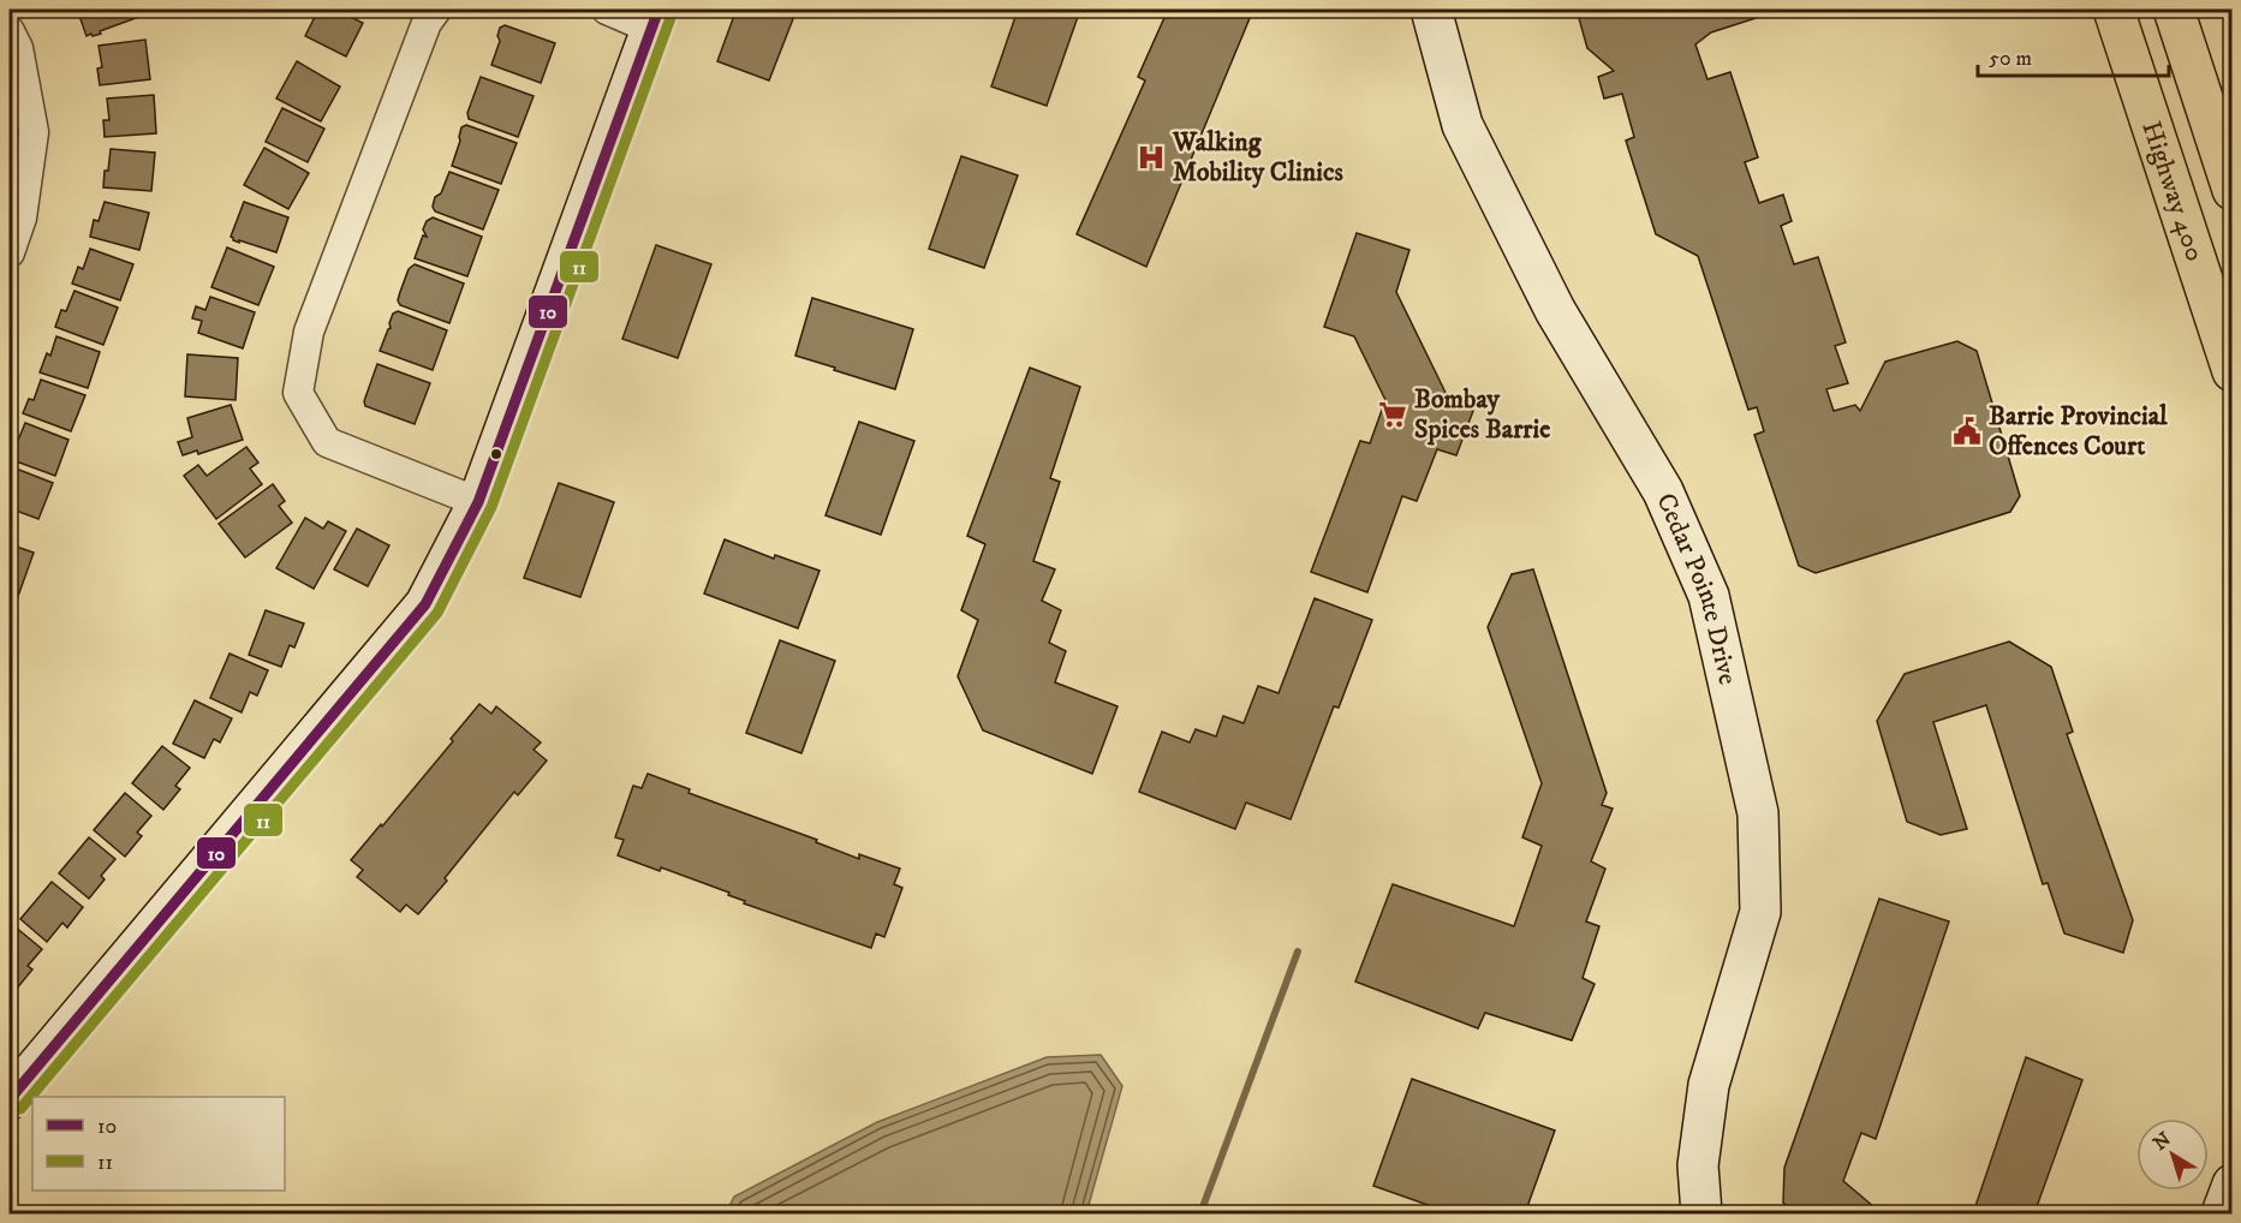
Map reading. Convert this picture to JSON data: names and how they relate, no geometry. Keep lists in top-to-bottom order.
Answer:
{
  "streets": {
    "highway": ["Highway 400"],
    "street": ["Cedar Pointe Drive"]
  },
  "places": {
    "hospital": ["Walking Mobility Clinics"],
    "supermarket": ["Bombay Spices Barrie"],
    "public building": ["Barrie Provincial Offences Court"]
  },
  "lines": ["transit line 10", "transit line 11"],
  "legend": ["10", "11"],
  "scale_bar": "50 m",
  "north": "top left"
}
